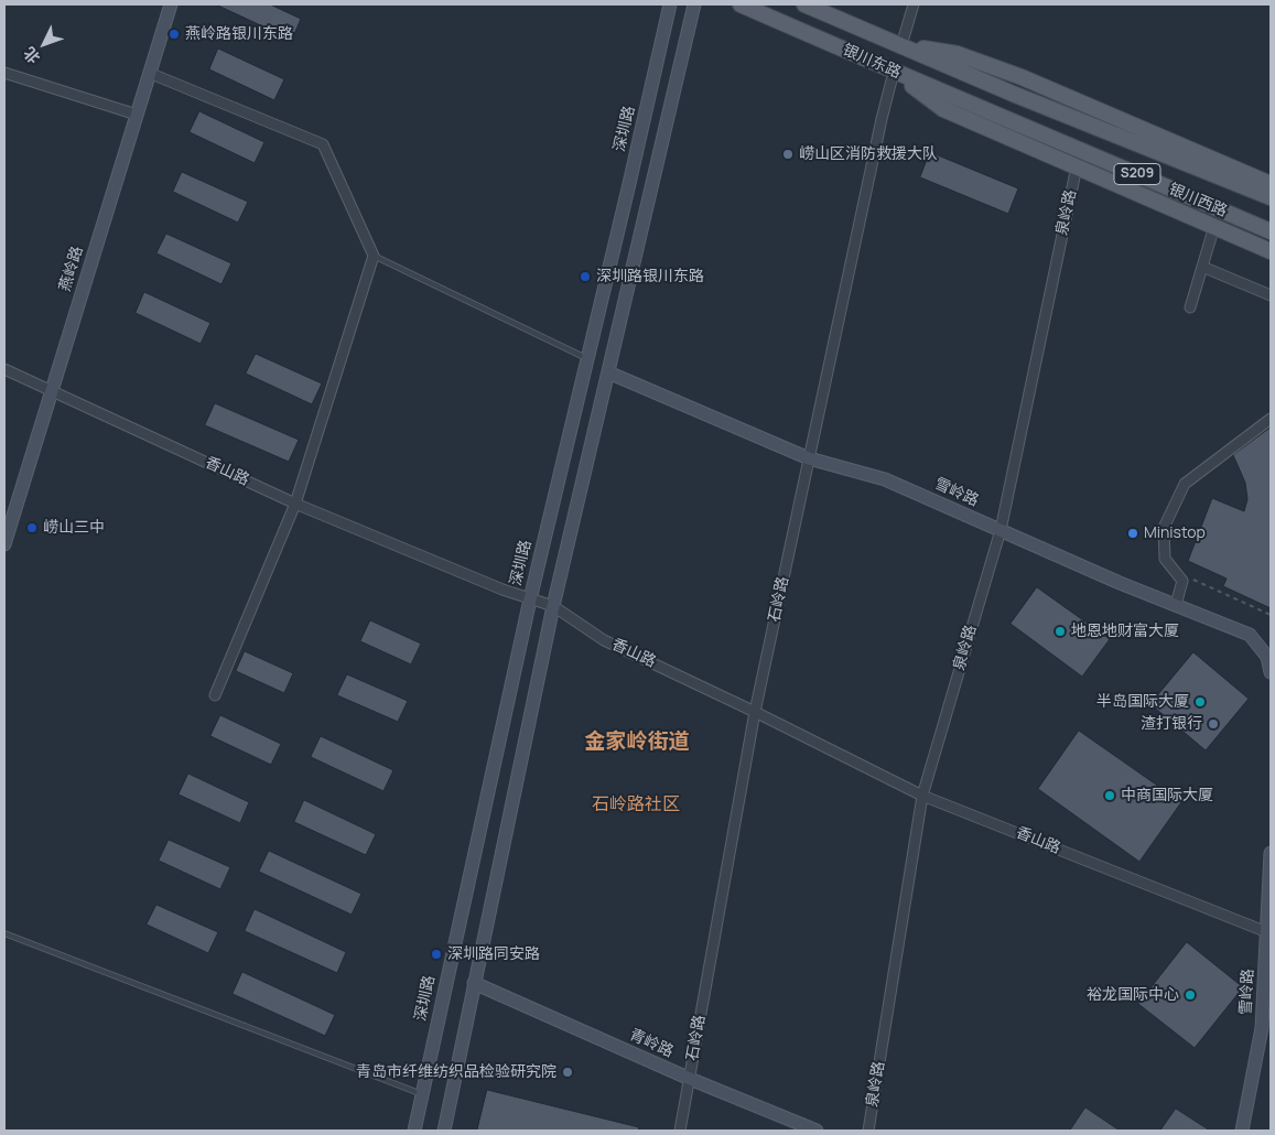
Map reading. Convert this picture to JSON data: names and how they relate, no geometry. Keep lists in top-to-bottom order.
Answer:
{
  "streets": {
    "main road": [
      "银川东路",
      "深圳路",
      "S209",
      "银川西路",
      "燕岭路",
      "雪岭路",
      "青岭路"
    ],
    "street": ["泉岭路", "香山路", "石岭路"]
  },
  "crossings": [
    ["银川东路", "银川西路"],
    ["银川东路", "石岭路"],
    ["深圳路", "香山路"],
    ["泉岭路", "香山路"],
    ["泉岭路", "雪岭路"],
    ["燕岭路", "香山路"],
    ["香山路", "雪岭路"],
    ["香山路", "石岭路"],
    ["雪岭路", "石岭路"],
    ["石岭路", "青岭路"]
  ],
  "districts": ["金家岭街道", "石岭路社区"],
  "places": [
    "燕岭路银川东路",
    "崂山区消防救援大队",
    "深圳路银川东路",
    "崂山三中",
    "Ministop",
    "地恩地财富大厦",
    "半岛国际大厦",
    "渣打银行",
    "中商国际大厦",
    "深圳路同安路",
    "裕龙国际中心",
    "青岛市纤维纺织品检验研究院"
  ],
  "north": "bottom left"
}
